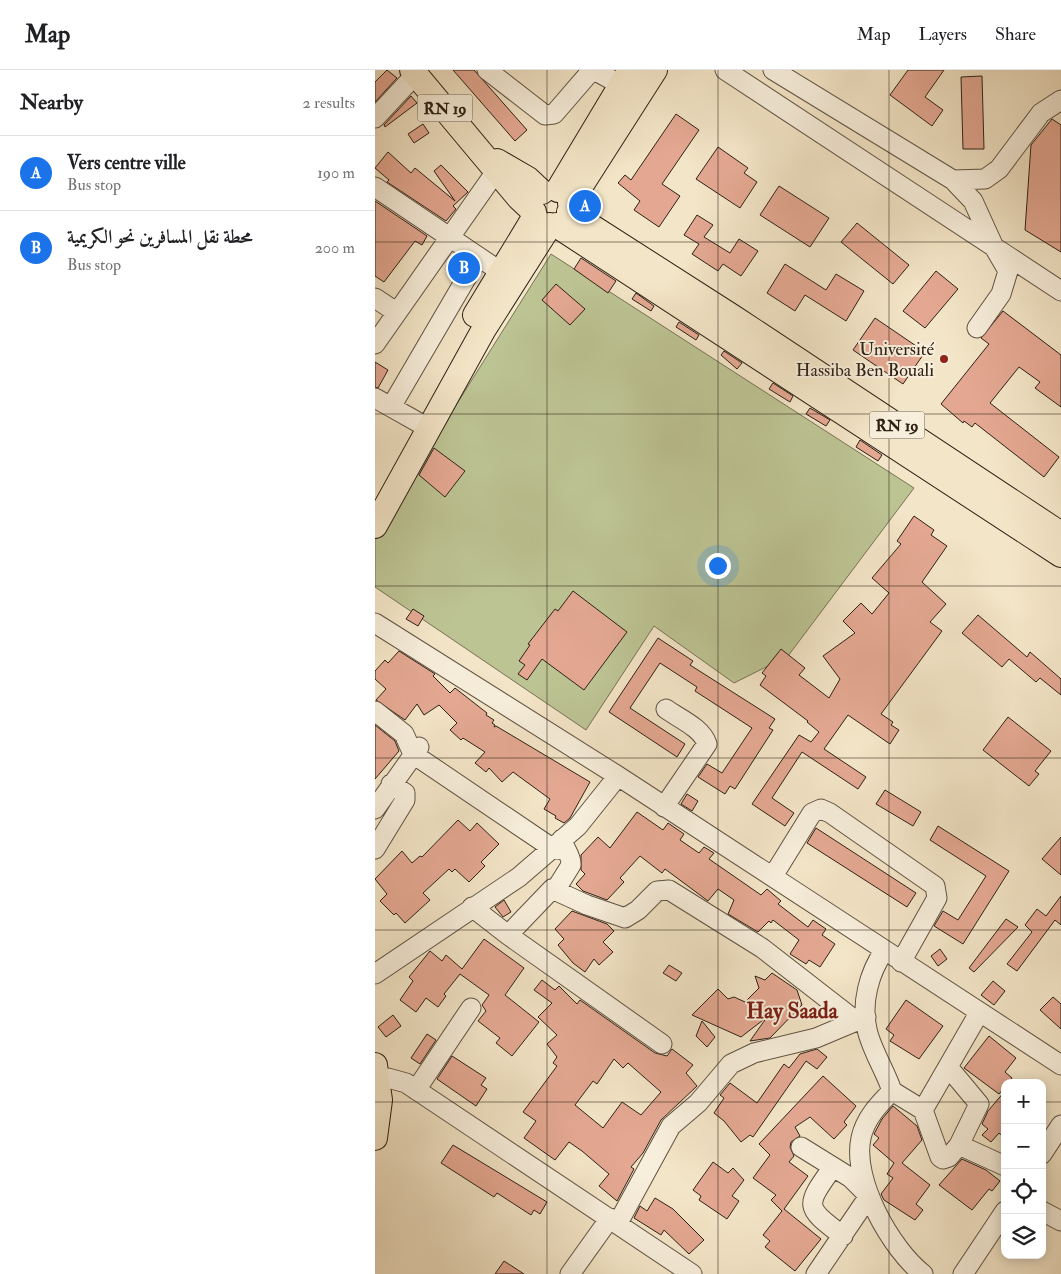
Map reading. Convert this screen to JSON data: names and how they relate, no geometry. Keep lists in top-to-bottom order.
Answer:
{
  "streets": {
    "main road": ["RN 19"]
  },
  "districts": ["Hay Saada"],
  "places": ["Université Hassiba Ben Bouali"],
  "page": {
    "header": "Map",
    "nav": ["Map", "Layers", "Share"],
    "heading": ["Nearby", "2 results"],
    "list": [
      {
        "mark": "A",
        "name": "Vers centre ville",
        "note": "Bus stop",
        "value": "190 m"
      },
      {
        "mark": "B",
        "name": "محطة نقل المسافرين نحو الكريمية",
        "note": "Bus stop",
        "value": "200 m"
      }
    ],
    "pins": ["A", "B"],
    "map_buttons": ["+", "−"]
  }
}
